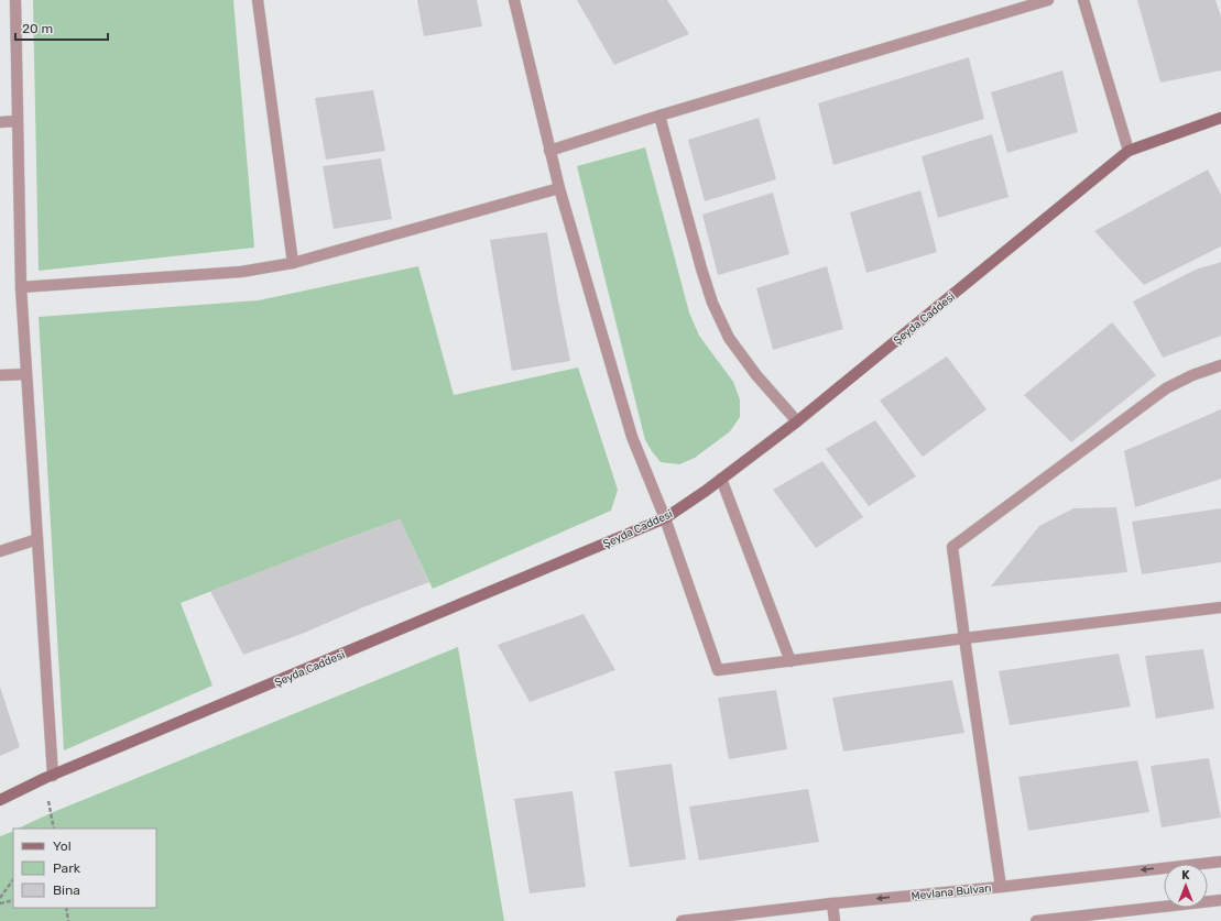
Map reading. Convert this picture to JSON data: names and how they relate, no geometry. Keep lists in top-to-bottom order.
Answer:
{
  "streets": {
    "main road": ["Şeyda Caddesi"],
    "street": ["Mevlana Bulvarı"]
  },
  "legend": ["Yol", "Park", "Bina"],
  "scale_bar": "20 m",
  "north": "top"
}
